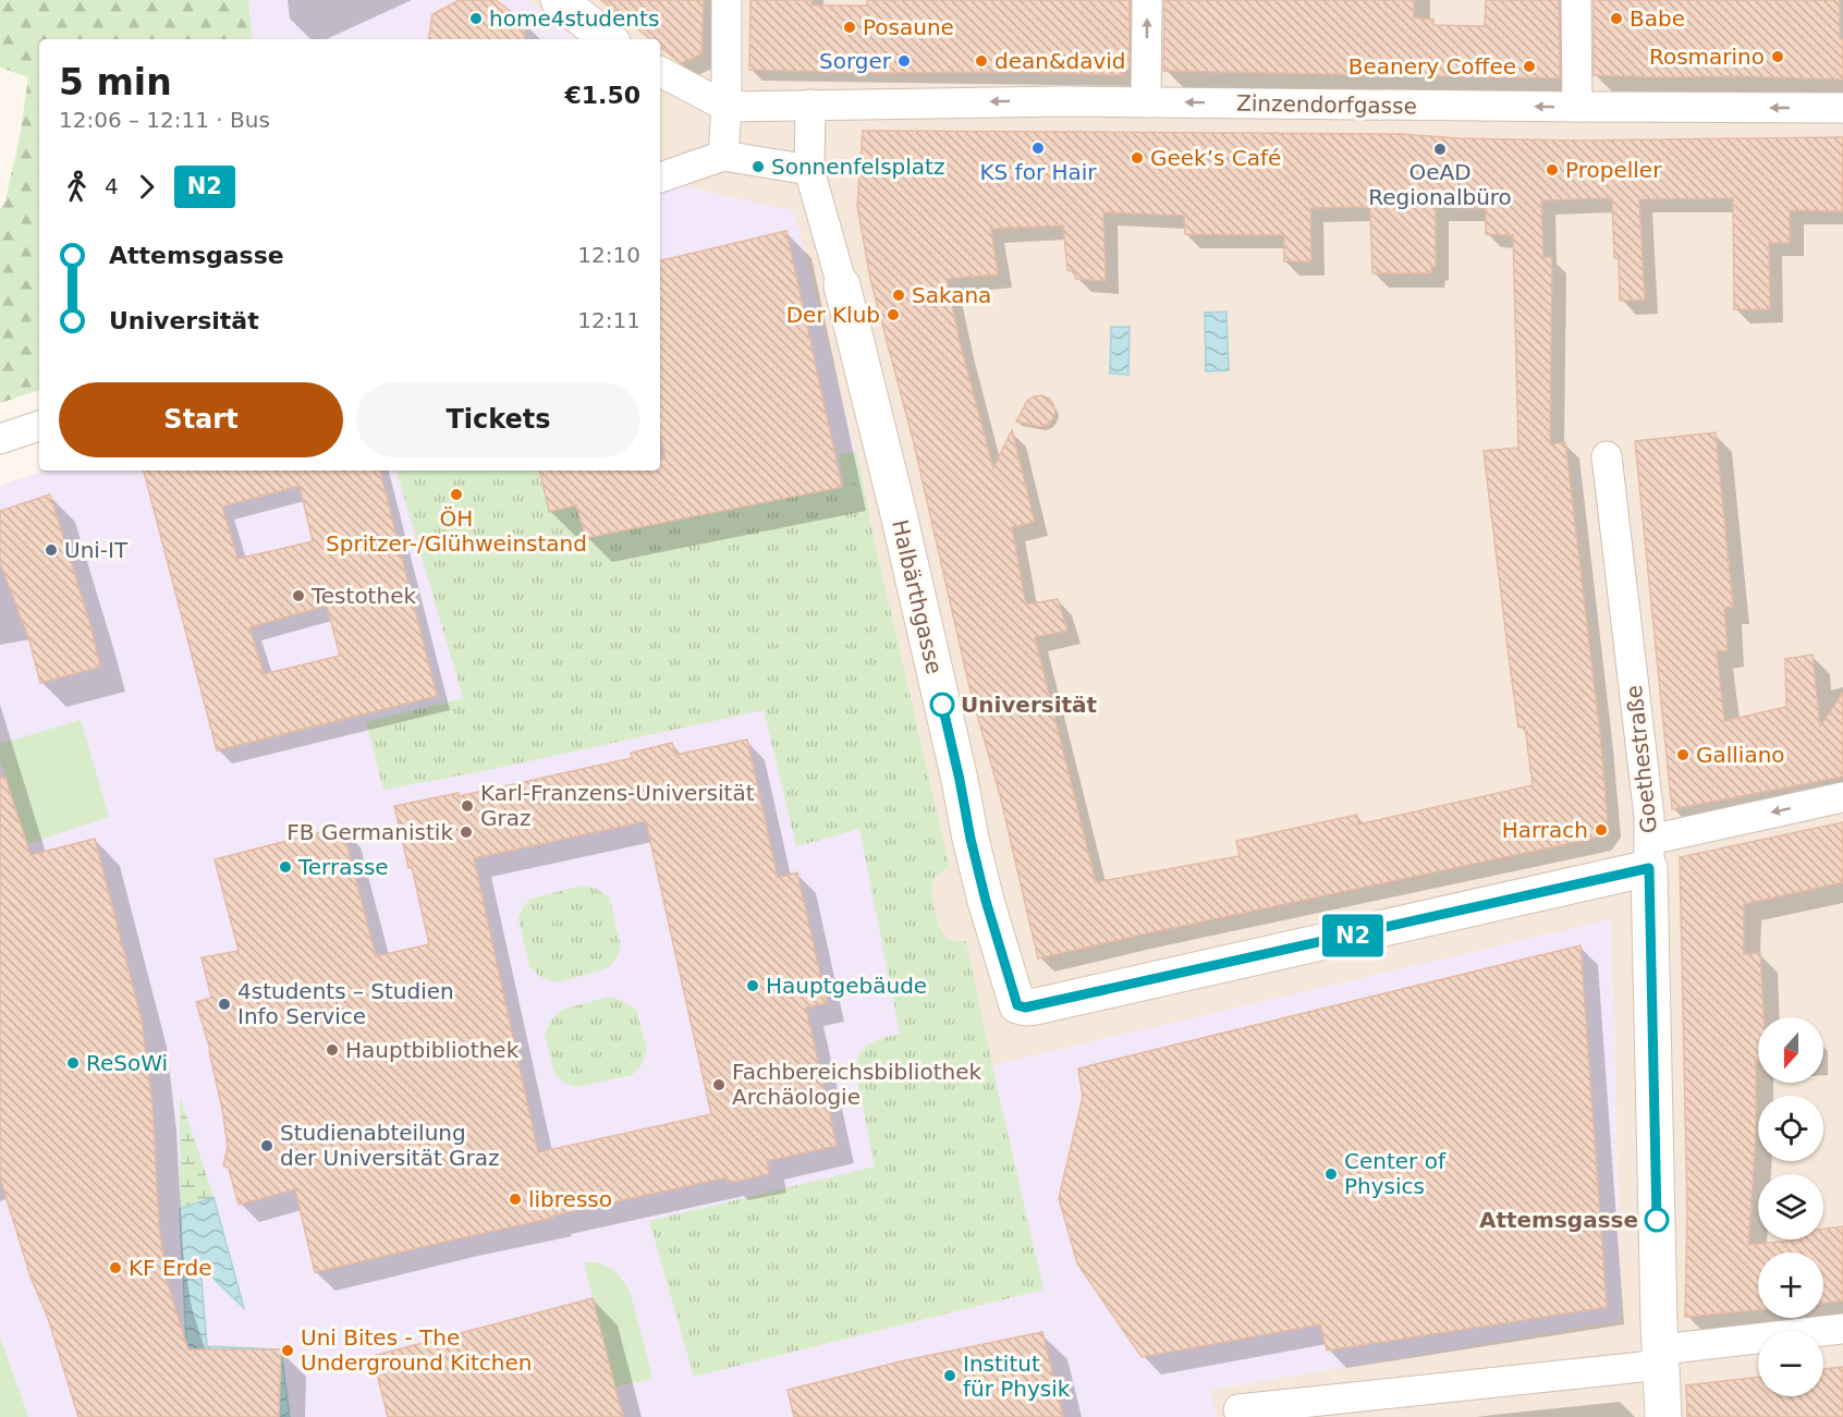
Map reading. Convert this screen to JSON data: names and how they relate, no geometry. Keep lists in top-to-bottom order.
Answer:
{
  "streets": {
    "street": ["Zinzendorfgasse", "Halbärthgasse", "Goethestraße"]
  },
  "crossings": [
    ["Halbärthgasse", "Goethestraße"]
  ],
  "one_way": ["Zinzendorfgasse"],
  "places": [
    "home4students",
    "Babe",
    "Posaune",
    "Rosmarino",
    "Sorger",
    "dean&david",
    "Beanery Coffee",
    "KS for Hair",
    "OeAD Regionalbüro",
    "Geek’s Café",
    "Sonnenfelsplatz",
    "Propeller",
    "Sakana",
    "Der Klub",
    "ÖH Spritzer-/Glühweinstand",
    "Uni-IT",
    "Testothek",
    "Universität",
    "Galliano",
    "Karl-Franzens-Universität Graz",
    "Harrach",
    "FB Germanistik",
    "Terrasse",
    "Hauptgebäude",
    "4students – Studien Info Service",
    "Hauptbibliothek",
    "ReSoWi",
    "Fachbereichsbibliothek Archäologie",
    "Studienabteilung der Universität Graz",
    "Center of Physics",
    "libresso",
    "Attemsgasse",
    "KF Erde",
    "Uni Bites - The Underground Kitchen",
    "Institut für Physik"
  ],
  "lines": ["bus line N2"],
  "north": "bottom",
  "page": {
    "on_map": "N2",
    "heading": ["5 min", "12:06 – 12:11 · Bus", "€1.50"],
    "legs": ["4", "N2"],
    "list": [
      {
        "name": "Attemsgasse",
        "value": "12:10"
      },
      {
        "name": "Universität",
        "value": "12:11"
      }
    ],
    "buttons": ["Start", "Tickets"],
    "map_buttons": ["+", "−"]
  }
}
